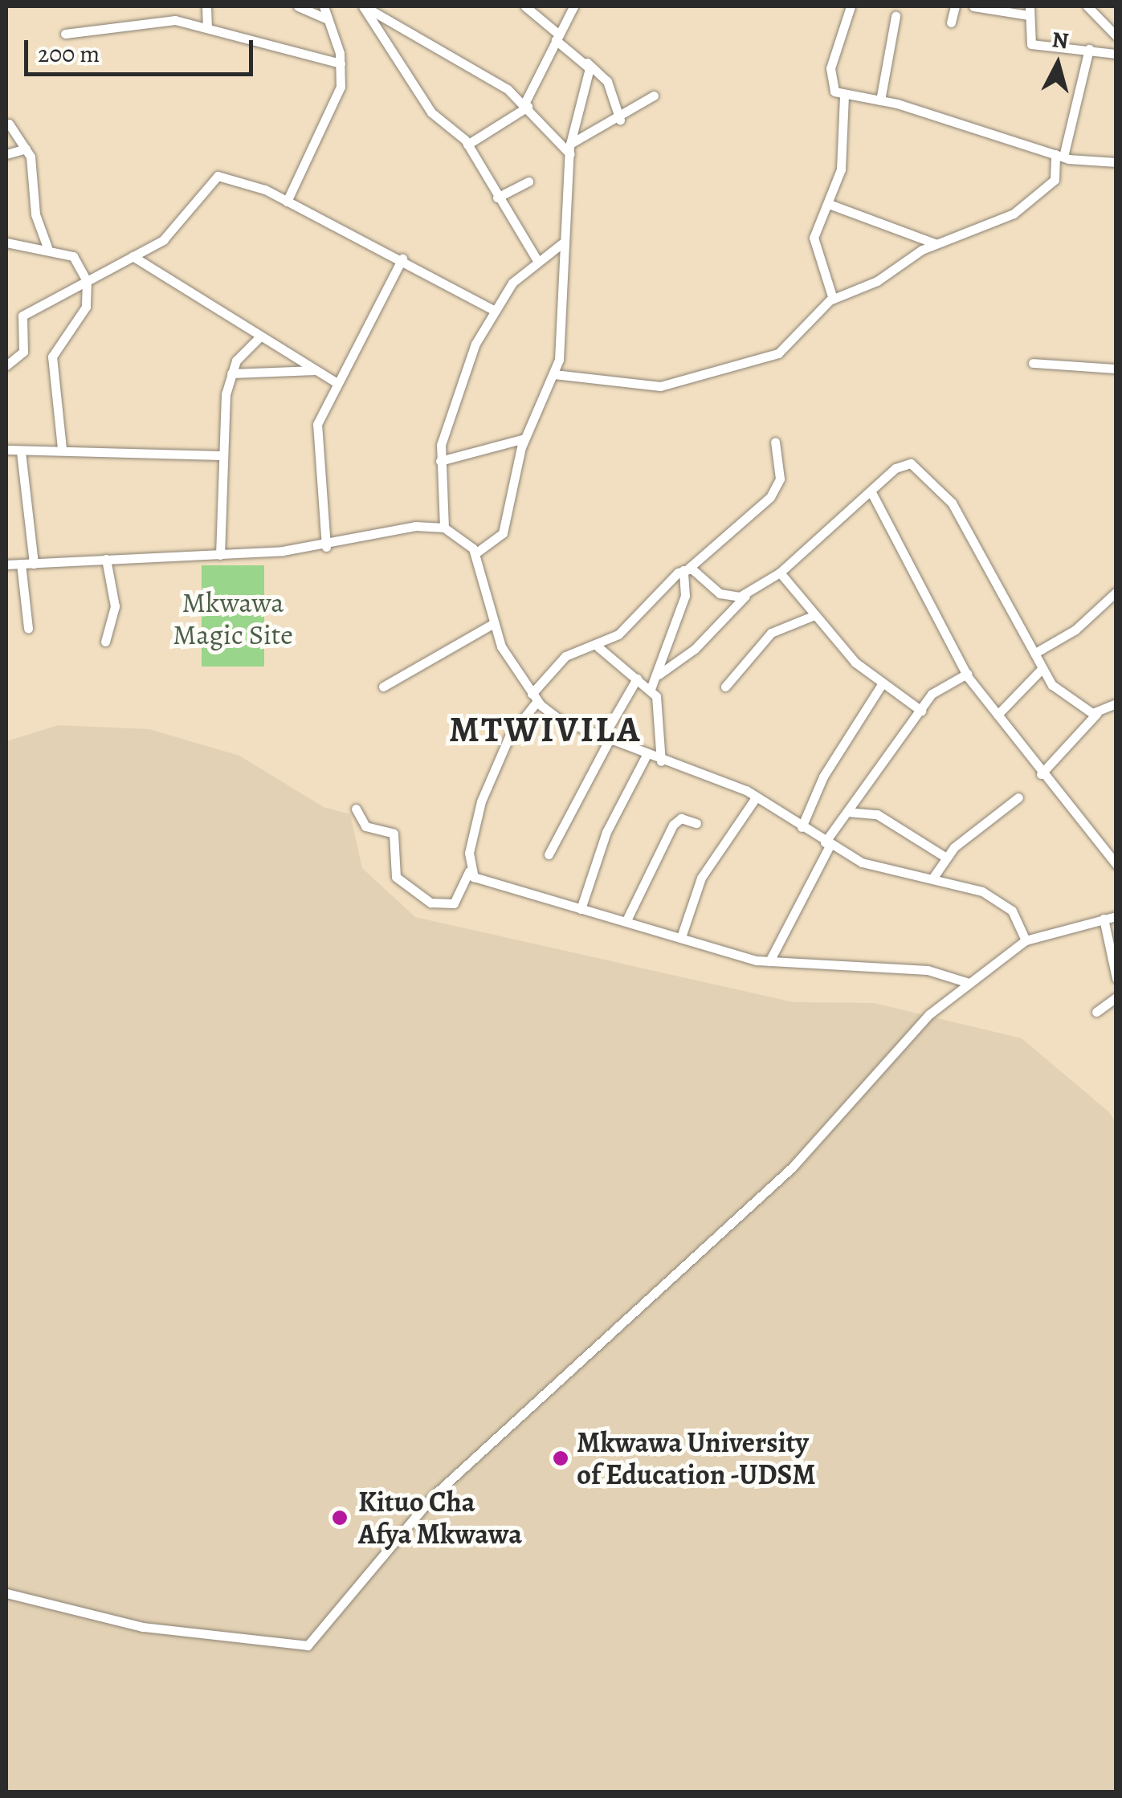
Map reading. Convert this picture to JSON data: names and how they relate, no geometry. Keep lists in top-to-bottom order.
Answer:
{
  "districts": ["MTWIVILA"],
  "parks": ["Mkwawa Magic Site"],
  "places": ["Mkwawa University of Education -UDSM", "Kituo Cha Afya Mkwawa"],
  "scale_bar": "200 m",
  "north": "top"
}
